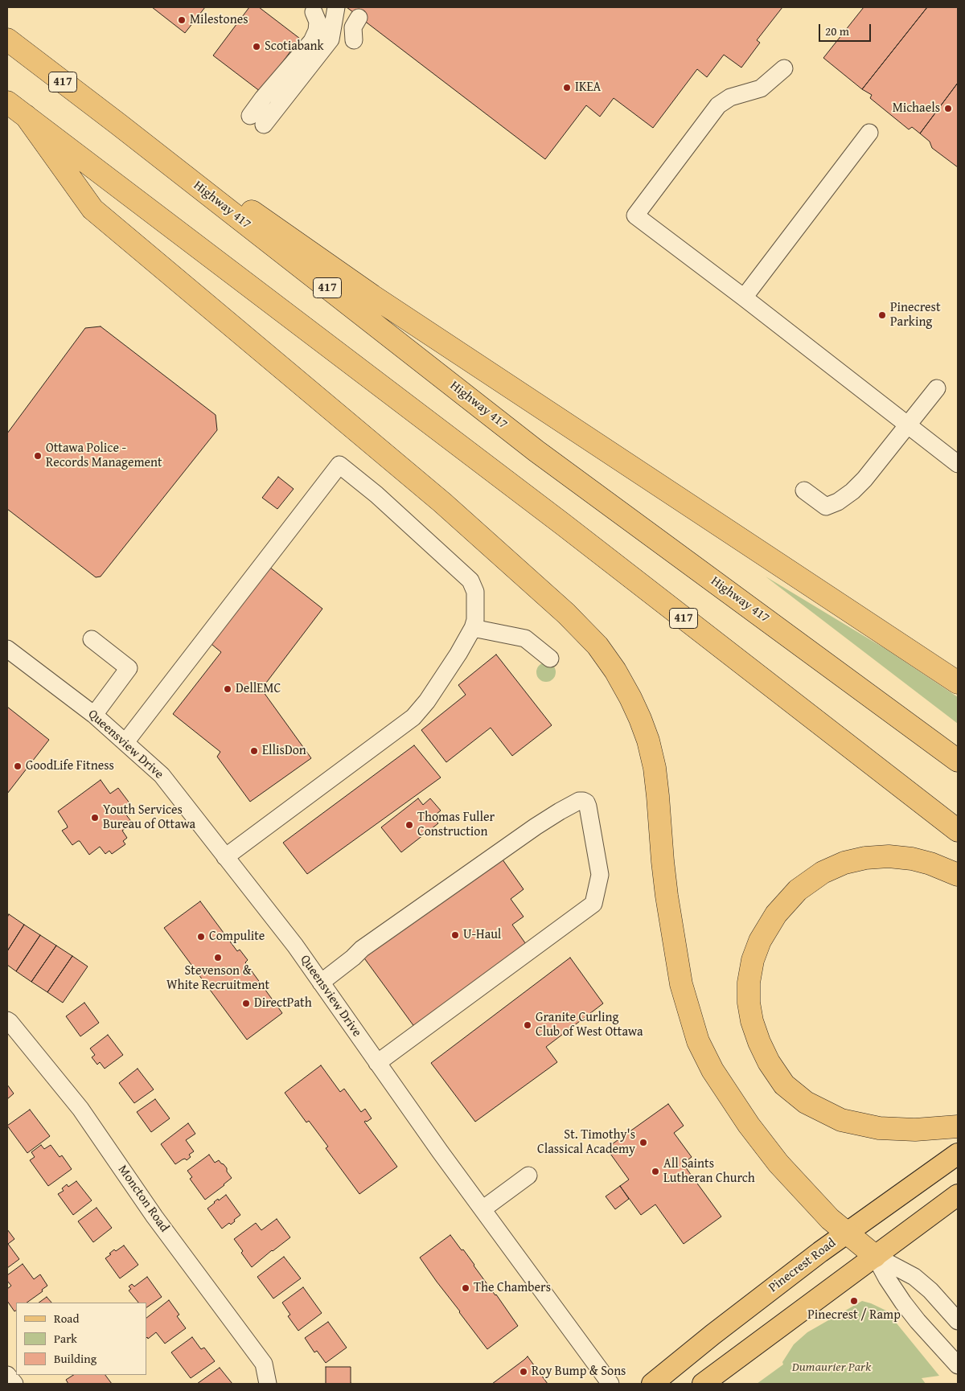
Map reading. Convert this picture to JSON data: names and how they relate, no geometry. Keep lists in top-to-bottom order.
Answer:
{
  "streets": {
    "highway": ["417", "Highway 417"],
    "main road": ["Pinecrest Road"],
    "street": ["Queensview Drive", "Moncton Road"]
  },
  "parks": ["Dumaurier Park"],
  "places": [
    "Milestones",
    "Scotiabank",
    "IKEA",
    "Michaels",
    "Pinecrest Parking",
    "Ottawa Police - Records Management",
    "DellEMC",
    "EllisDon",
    "GoodLife Fitness",
    "Youth Services Bureau of Ottawa",
    "Thomas Fuller Construction",
    "U-Haul",
    "Compulite",
    "Stevenson & White Recruitment",
    "DirectPath",
    "Granite Curling Club of West Ottawa",
    "St. Timothy's Classical Academy",
    "All Saints Lutheran Church",
    "The Chambers",
    "Pinecrest / Ramp",
    "Roy Bump & Sons"
  ],
  "legend": ["Road", "Park", "Building"],
  "scale_bar": "20 m"
}
